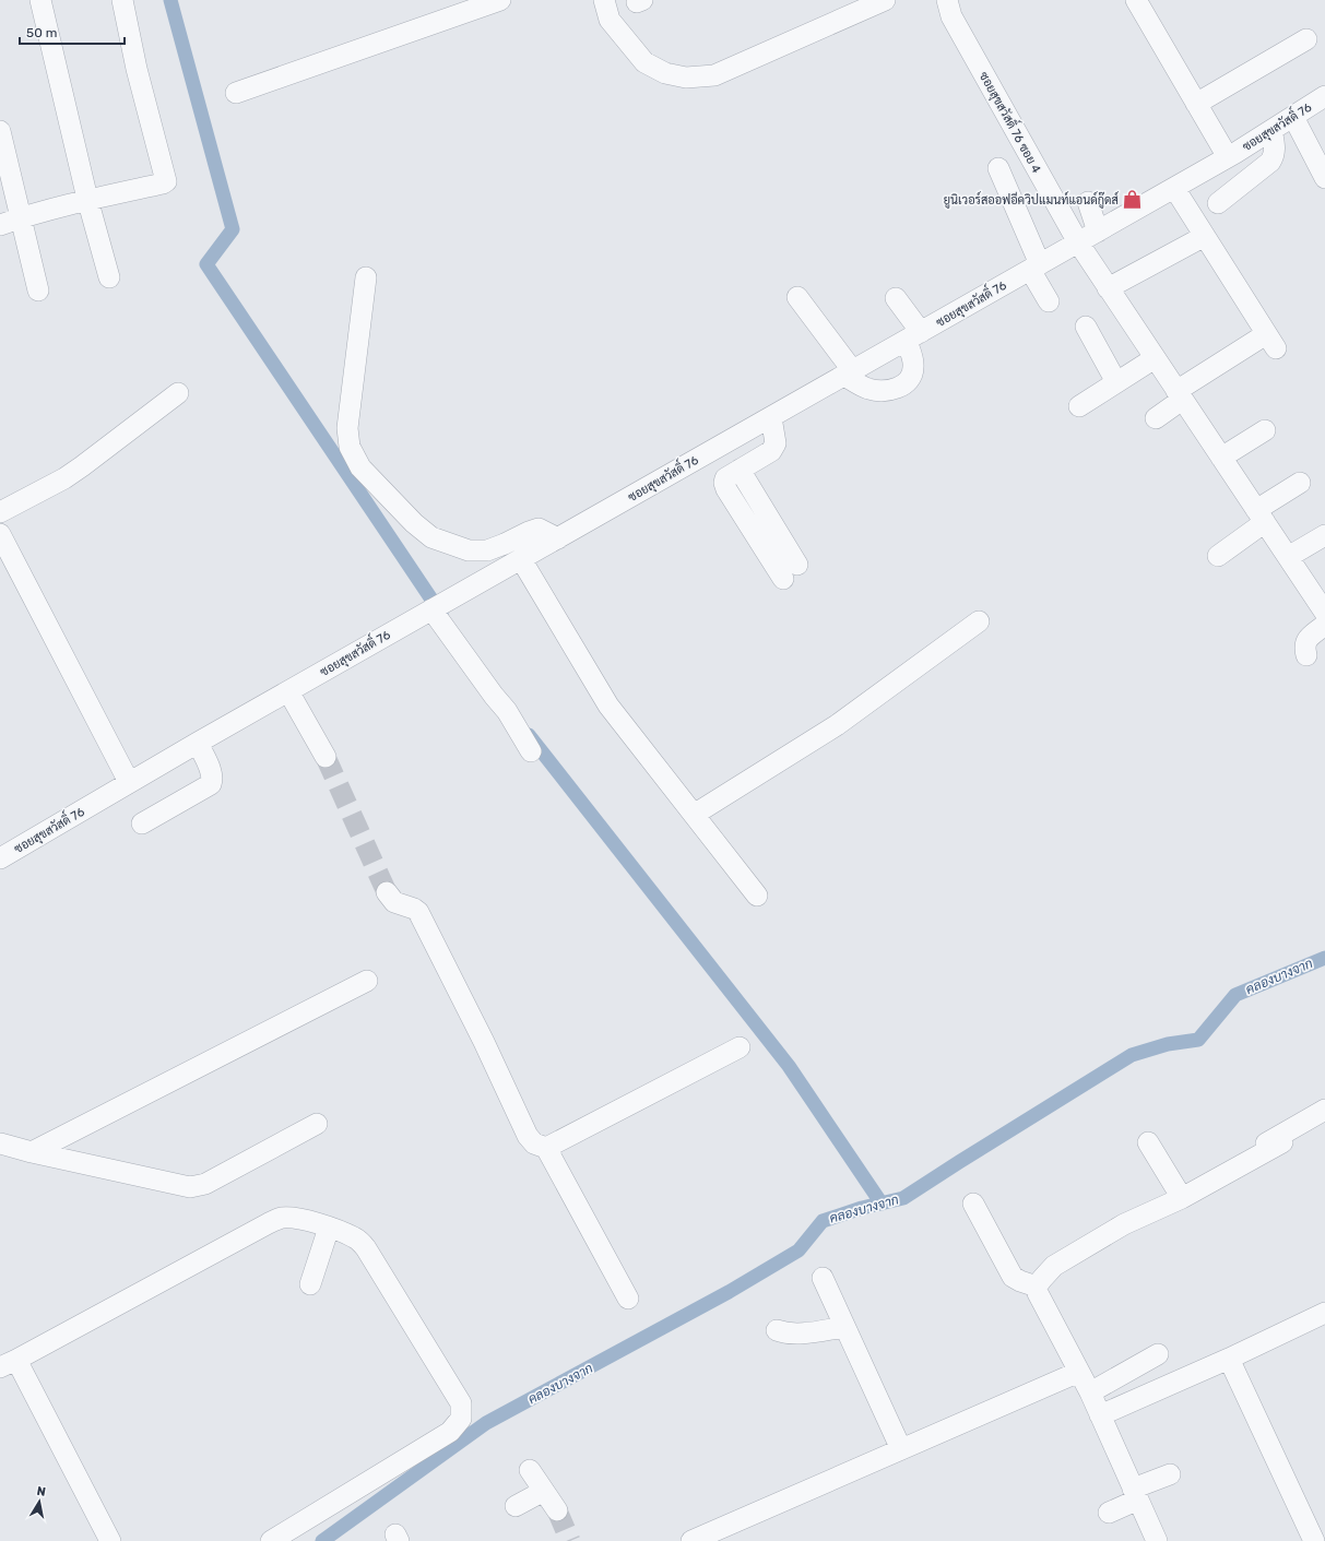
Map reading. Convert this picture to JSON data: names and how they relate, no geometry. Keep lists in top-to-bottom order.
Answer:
{
  "streets": {
    "street": ["ซอยสุขสวัสดิ์ 76 ซอย 4", "ซอยสุขสวัสดิ์ 76"]
  },
  "crossings": [
    ["ซอยสุขสวัสดิ์ 76 ซอย 4", "ซอยสุขสวัสดิ์ 76"]
  ],
  "water": ["คลองบางจาก"],
  "places": {
    "shop": ["ยูนิเวอร์สออฟอีควิปแมนท์แอนด์กู๊ดส์"]
  },
  "scale_bar": "50 m",
  "north": "top"
}
